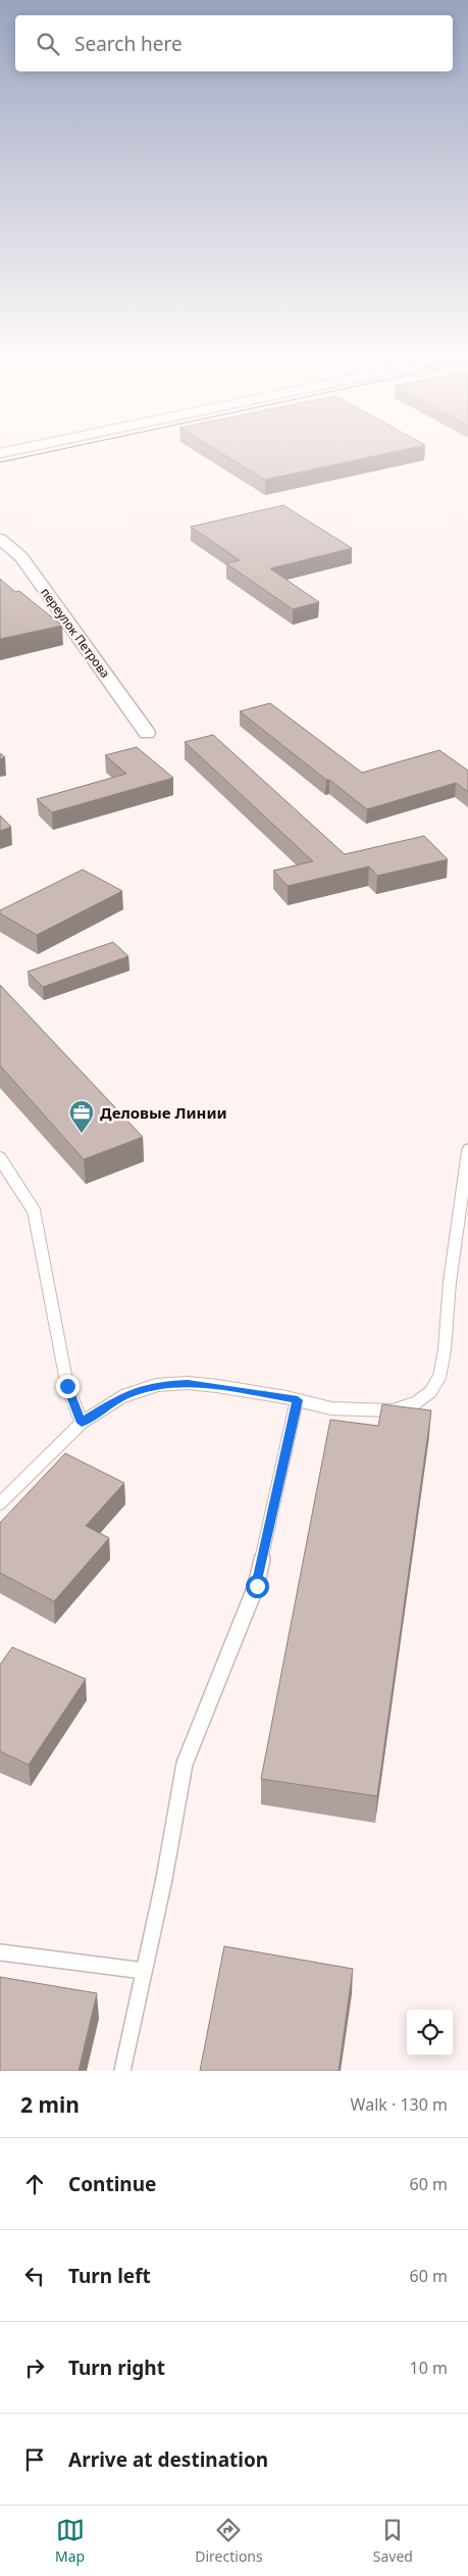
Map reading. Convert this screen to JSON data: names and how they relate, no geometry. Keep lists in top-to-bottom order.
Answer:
{
  "streets": {
    "street": ["переулок Петрова"]
  },
  "places": {
    "office": ["Деловые Линии"]
  },
  "page": {
    "search": "Search here",
    "heading": ["2 min", "Walk · 130 m"],
    "list": [
      ["Continue", "60 m"],
      ["Turn left", "60 m"],
      ["Turn right", "10 m"],
      "Arrive at destination"
    ],
    "nav": ["Map", "Directions", "Saved"]
  }
}
